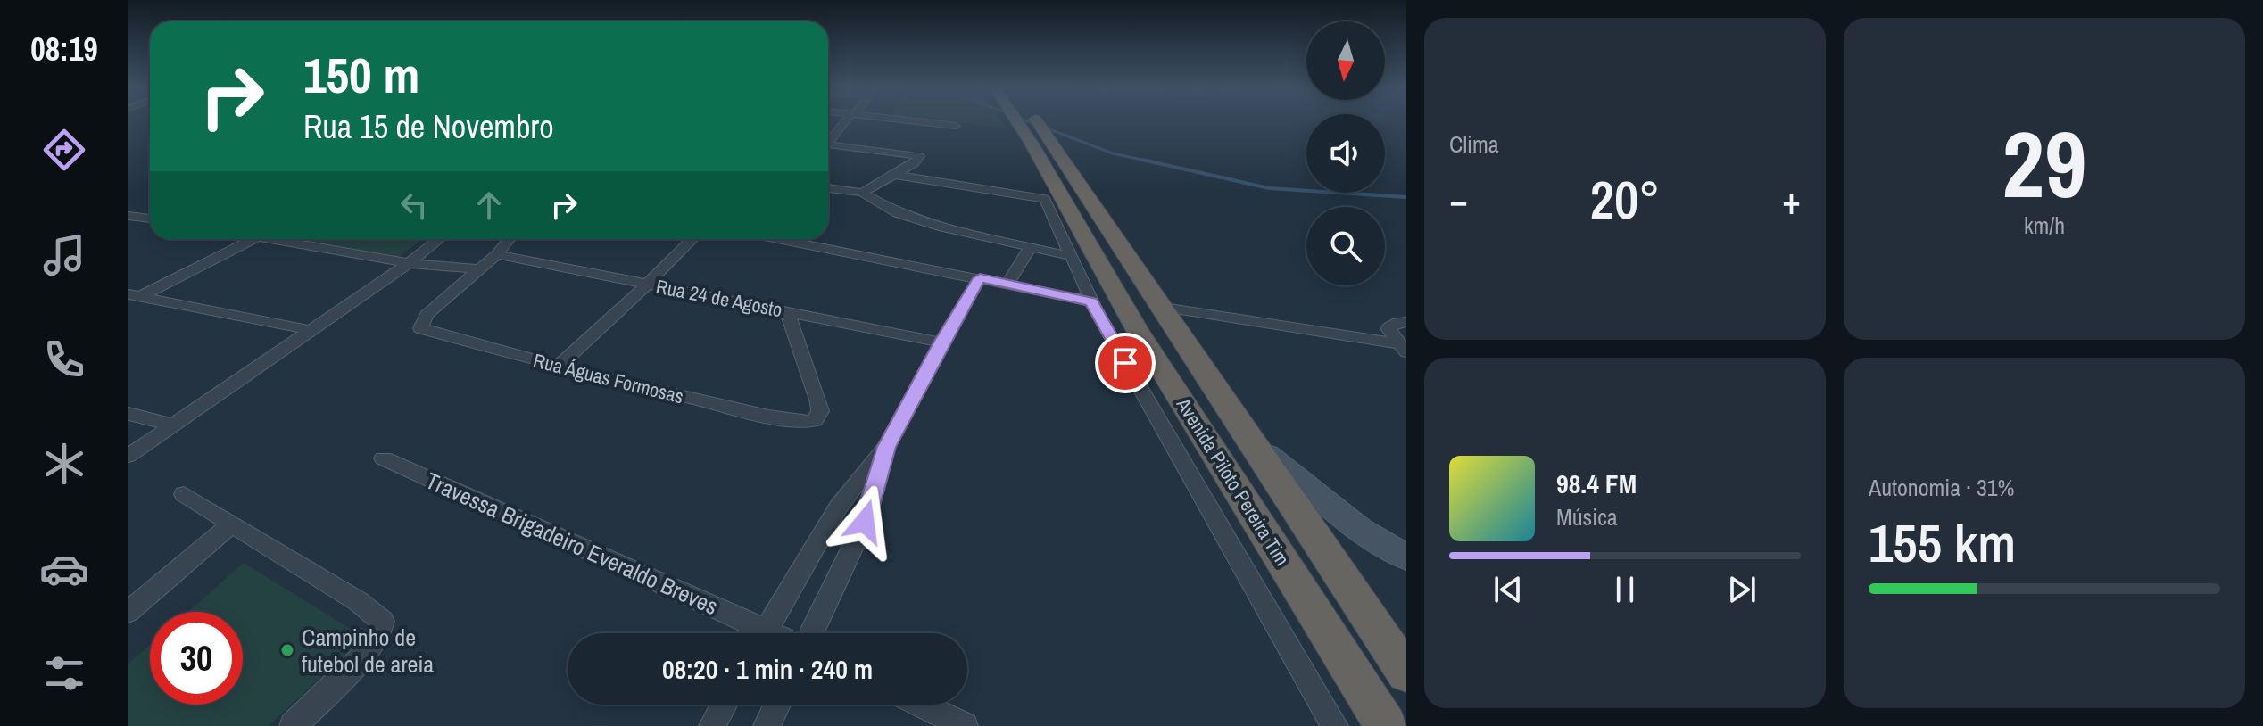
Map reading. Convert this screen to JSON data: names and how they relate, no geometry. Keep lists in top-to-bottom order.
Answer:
{
  "streets": {
    "highway": ["Avenida Piloto Pereira Tim"],
    "street": ["Rua 24 de Agosto", "Rua Águas Formosas", "Travessa Brigadeiro Everaldo Breves"]
  },
  "crossings": [
    ["Rua 24 de Agosto", "Rua Águas Formosas"]
  ],
  "places": ["Campinho de futebol de areia"],
  "north": "bottom",
  "page": {
    "tabs": "08:19",
    "tile": [
      "Clima",
      ["29", "km/h"],
      ["Autonomia · 31%", "155 km"]
    ],
    "turn": ["150 m", "Rua 15 de Novembro"],
    "heat": ["−", "20°", "+"],
    "song": ["98.4 FM", "Música"],
    "limit": "30",
    "trip": "08:20 · 1 min · 240 m"
  }
}
